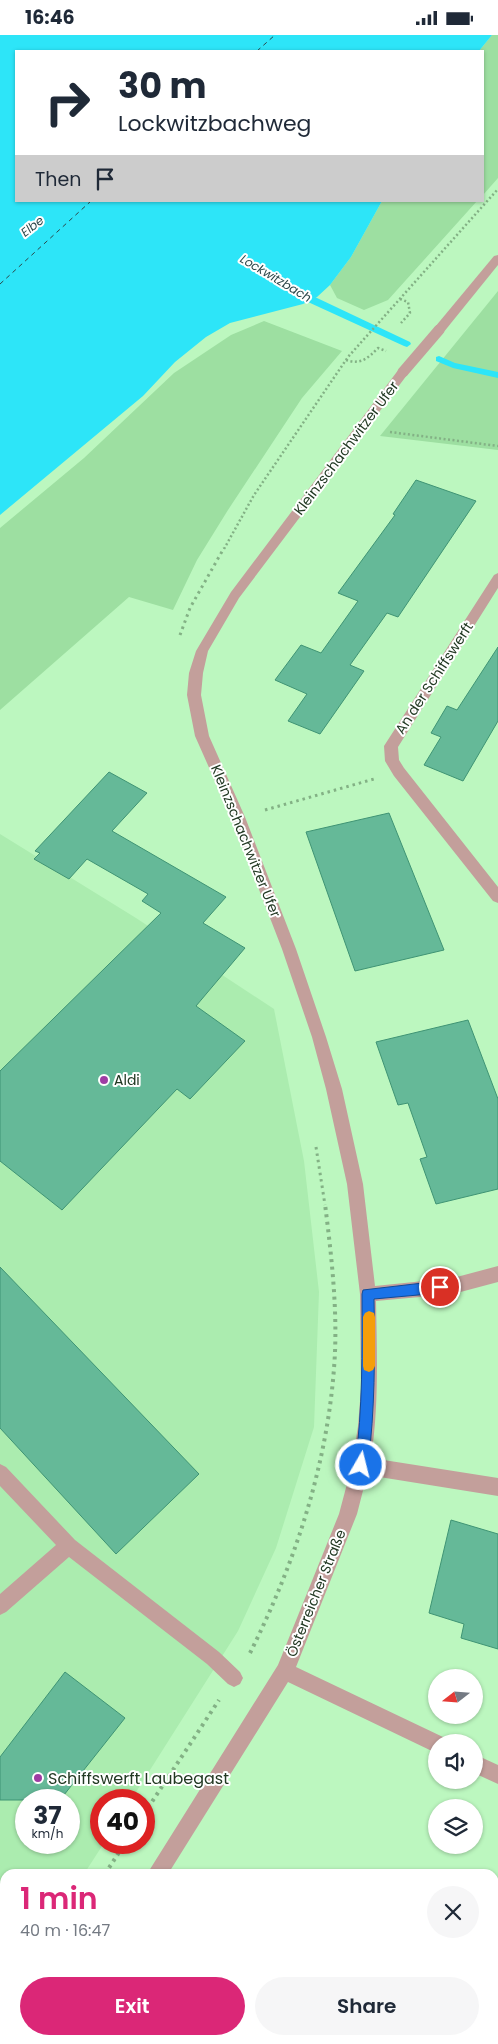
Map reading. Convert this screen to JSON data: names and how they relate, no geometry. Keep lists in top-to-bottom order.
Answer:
{
  "streets": {
    "street": ["Kleinzschachwitzer Ufer", "An der Schiffswerft", "Österreicher Straße"]
  },
  "crossings": [
    ["Kleinzschachwitzer Ufer", "Österreicher Straße"]
  ],
  "water": ["Elbe", "Lockwitzbach"],
  "places": ["Aldi", "Schiffswerft Laubegast"],
  "north": "left",
  "page": {
    "status": "16:46",
    "turn": ["30 m", "Lockwitzbachweg"],
    "then": "Then",
    "speed": "37 km/h",
    "limit": "40",
    "heading": ["1 min", "40 m · 16:47"],
    "buttons": ["Exit", "Share"]
  }
}
